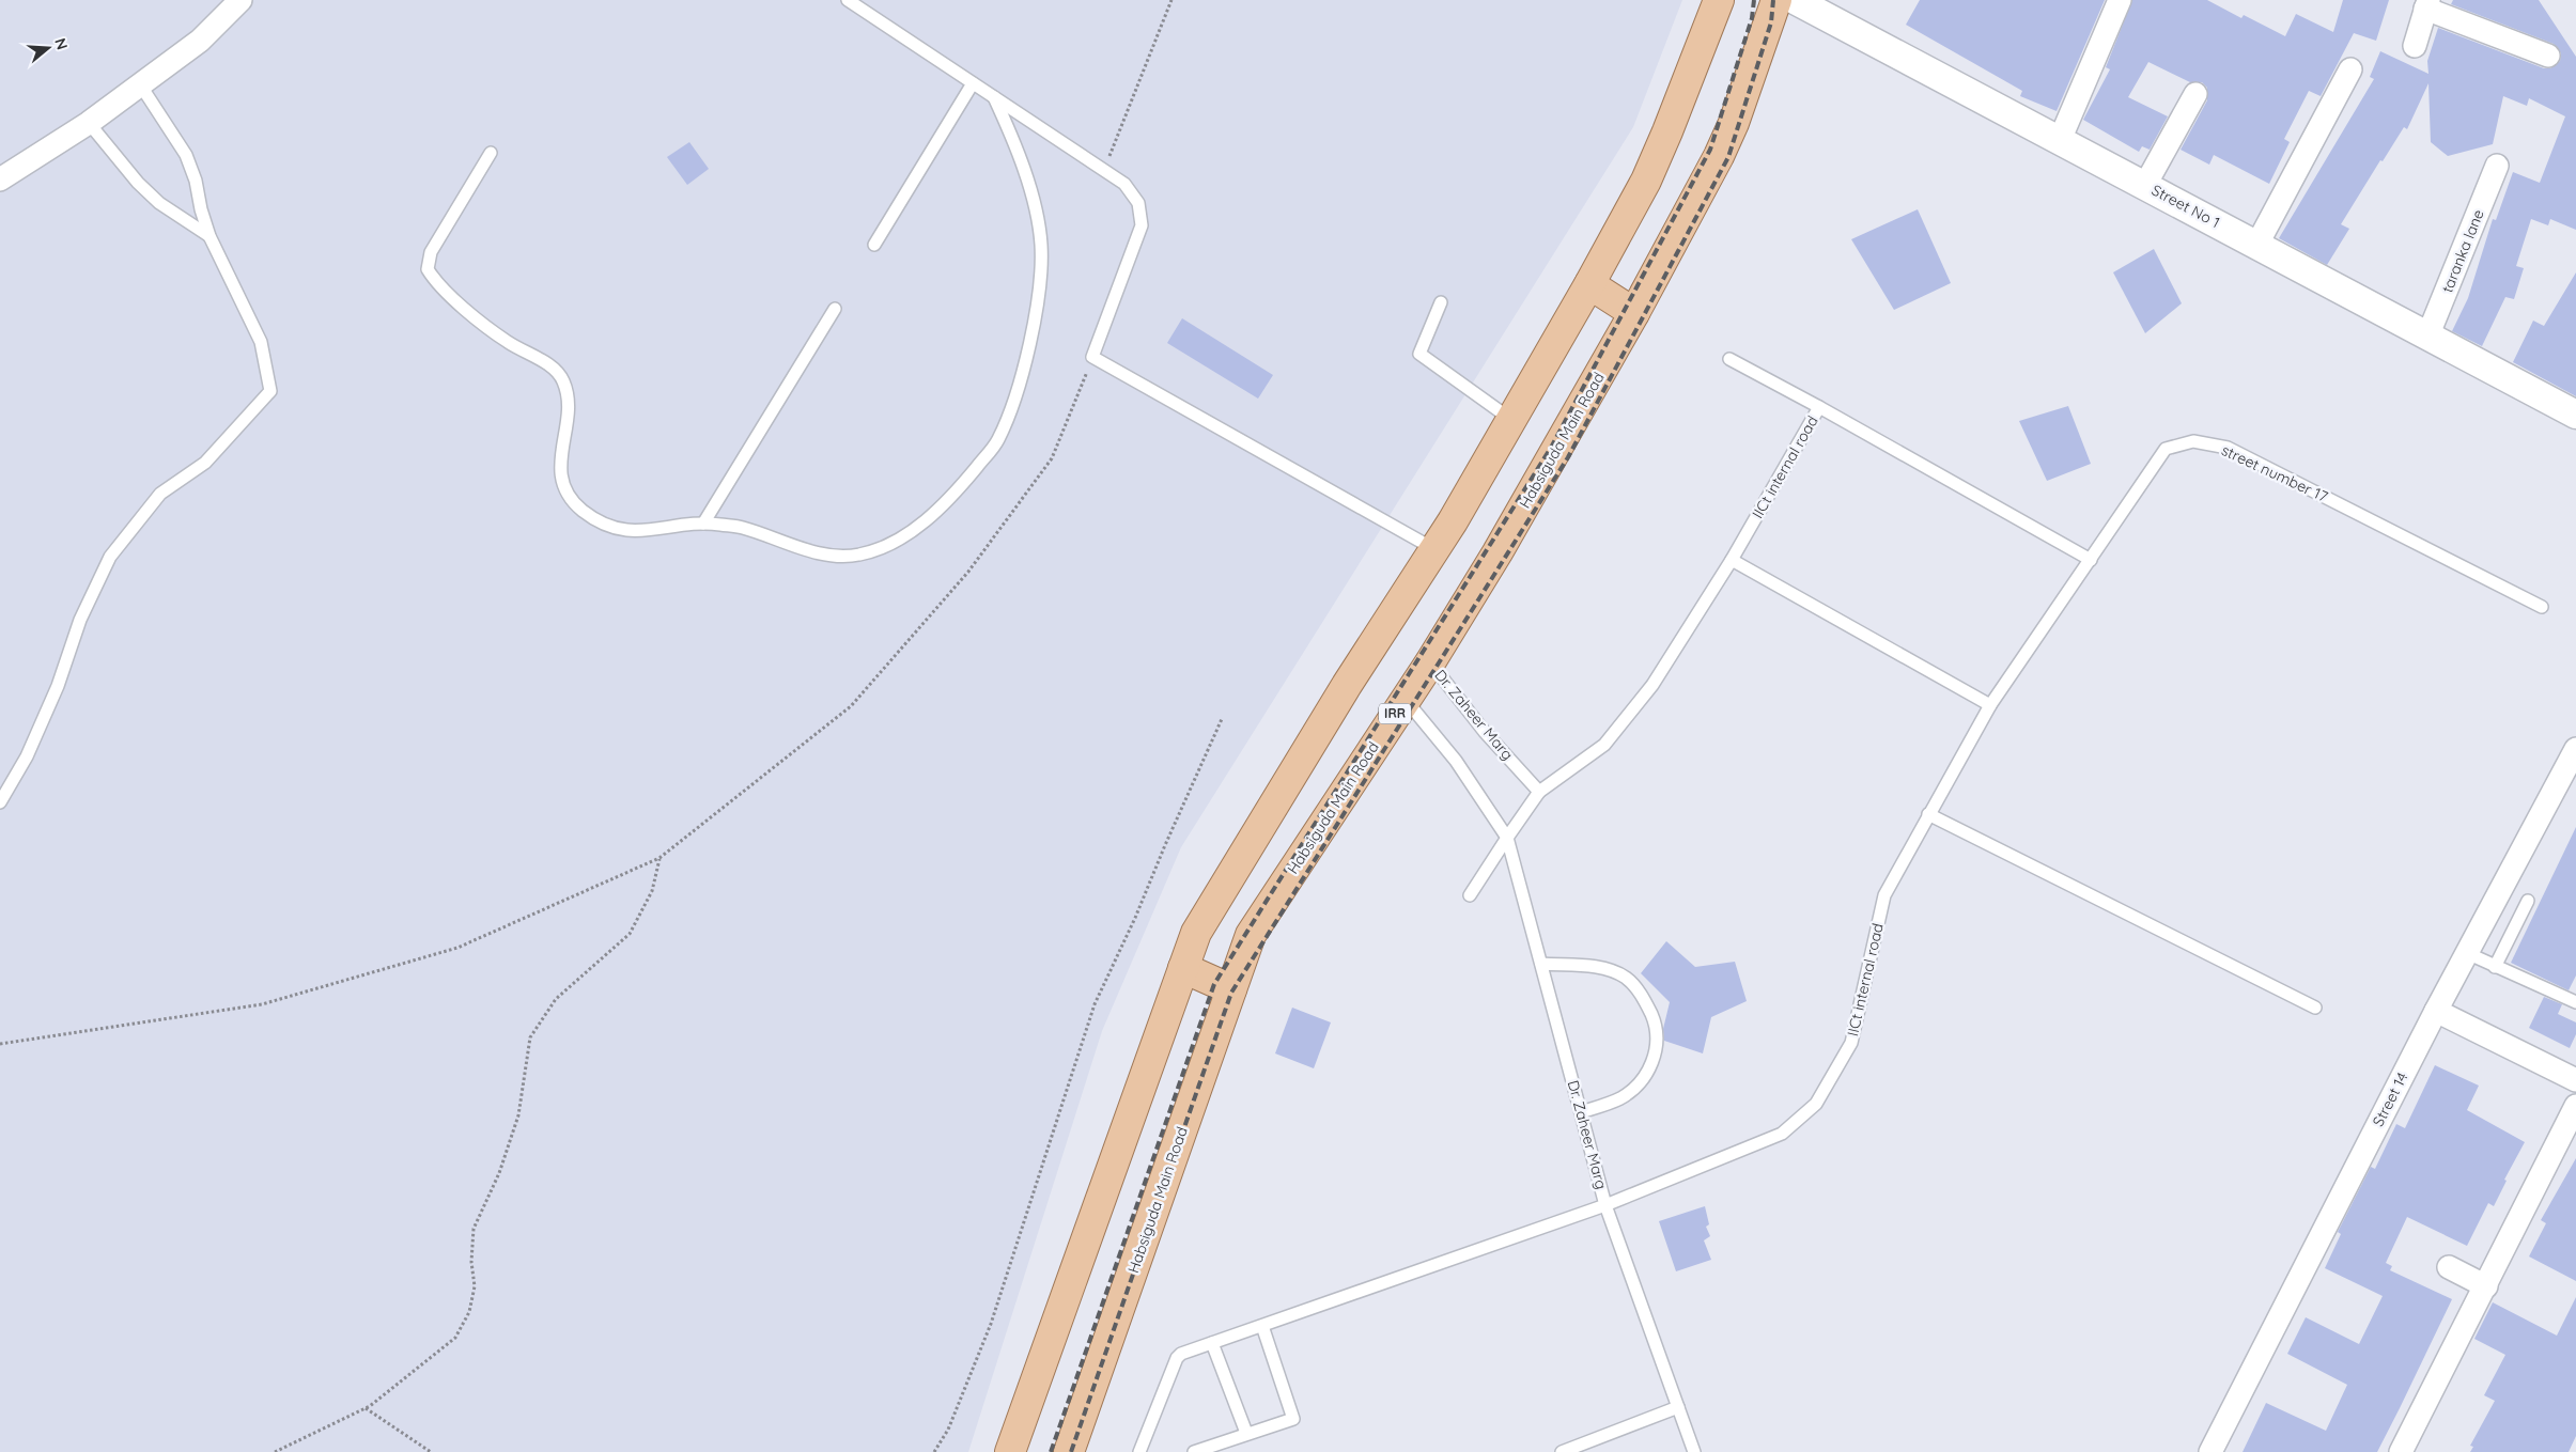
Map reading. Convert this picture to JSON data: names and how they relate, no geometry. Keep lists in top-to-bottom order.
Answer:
{
  "streets": {
    "main road": ["Habsiguda Main Road", "IRR"],
    "street": ["Street No 1", "taranka lane", "Street 14"],
    "lane": ["IICt internal road", "street number 17", "Dr. Zaheer Marg"]
  },
  "crossings": [
    ["Street No 1", "taranka lane"],
    ["Habsiguda Main Road", "Dr. Zaheer Marg"],
    ["IICt internal road", "street number 17"],
    ["IICt internal road", "Dr. Zaheer Marg"]
  ],
  "north": "right"
}
